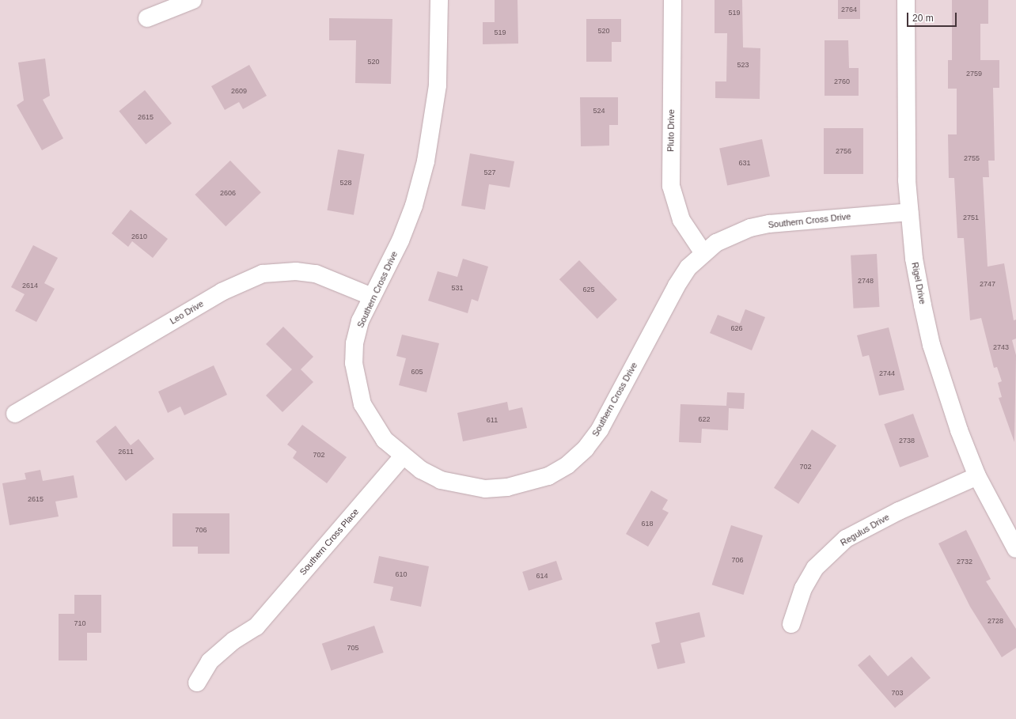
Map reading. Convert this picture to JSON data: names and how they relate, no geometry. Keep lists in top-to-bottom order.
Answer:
{
  "streets": {
    "street": [
      "Pluto Drive",
      "Southern Cross Drive",
      "Rigel Drive",
      "Leo Drive",
      "Regulus Drive",
      "Southern Cross Place"
    ]
  },
  "crossings": [
    ["Pluto Drive", "Southern Cross Drive"],
    ["Southern Cross Drive", "Rigel Drive"],
    ["Southern Cross Drive", "Leo Drive"],
    ["Southern Cross Drive", "Southern Cross Place"],
    ["Rigel Drive", "Regulus Drive"]
  ],
  "house_numbers": [
    "2764",
    "519",
    "520",
    "519",
    "520",
    "523",
    "2759",
    "2760",
    "2609",
    "524",
    "2615",
    "2756",
    "2755",
    "631",
    "527",
    "528",
    "2606",
    "2751",
    "2610",
    "2748",
    "2747",
    "2614",
    "531",
    "625",
    "626",
    "2743",
    "605",
    "2744",
    "622",
    "611",
    "2738",
    "2611",
    "702",
    "702",
    "2615",
    "618",
    "706",
    "706",
    "2732",
    "610",
    "614",
    "2728",
    "710",
    "705",
    "703"
  ],
  "scale_bar": "20 m"
}
